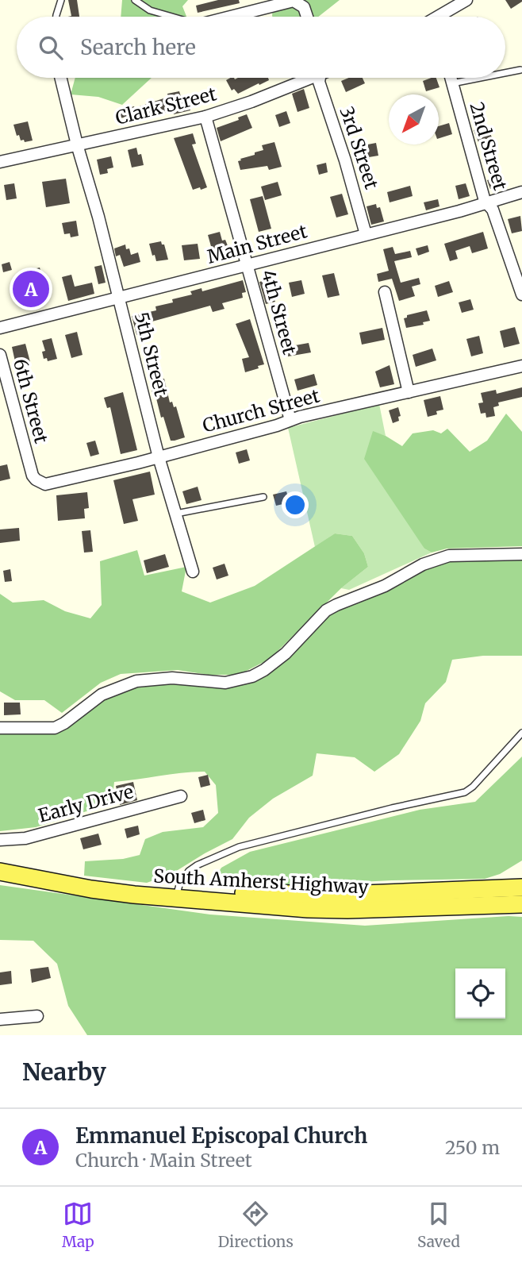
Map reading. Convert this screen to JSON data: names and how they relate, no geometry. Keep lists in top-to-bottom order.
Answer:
{
  "streets": {
    "main road": ["South Amherst Highway"],
    "street": [
      "Clark Street",
      "2nd Street",
      "3rd Street",
      "Main Street",
      "4th Street",
      "5th Street",
      "6th Street",
      "Church Street",
      "Early Drive"
    ]
  },
  "crossings": [
    ["Clark Street", "4th Street"],
    ["Clark Street", "5th Street"],
    ["2nd Street", "Main Street"],
    ["3rd Street", "Main Street"],
    ["Main Street", "4th Street"],
    ["Main Street", "5th Street"],
    ["4th Street", "Church Street"],
    ["5th Street", "Church Street"],
    ["6th Street", "Church Street"]
  ],
  "north": "bottom left",
  "page": {
    "search": "Search here",
    "pins": "A",
    "heading": "Nearby",
    "list": [
      {
        "mark": "A",
        "name": "Emmanuel Episcopal Church",
        "note": "Church · Main Street",
        "value": "250 m"
      }
    ],
    "nav": ["Map", "Directions", "Saved"]
  }
}
